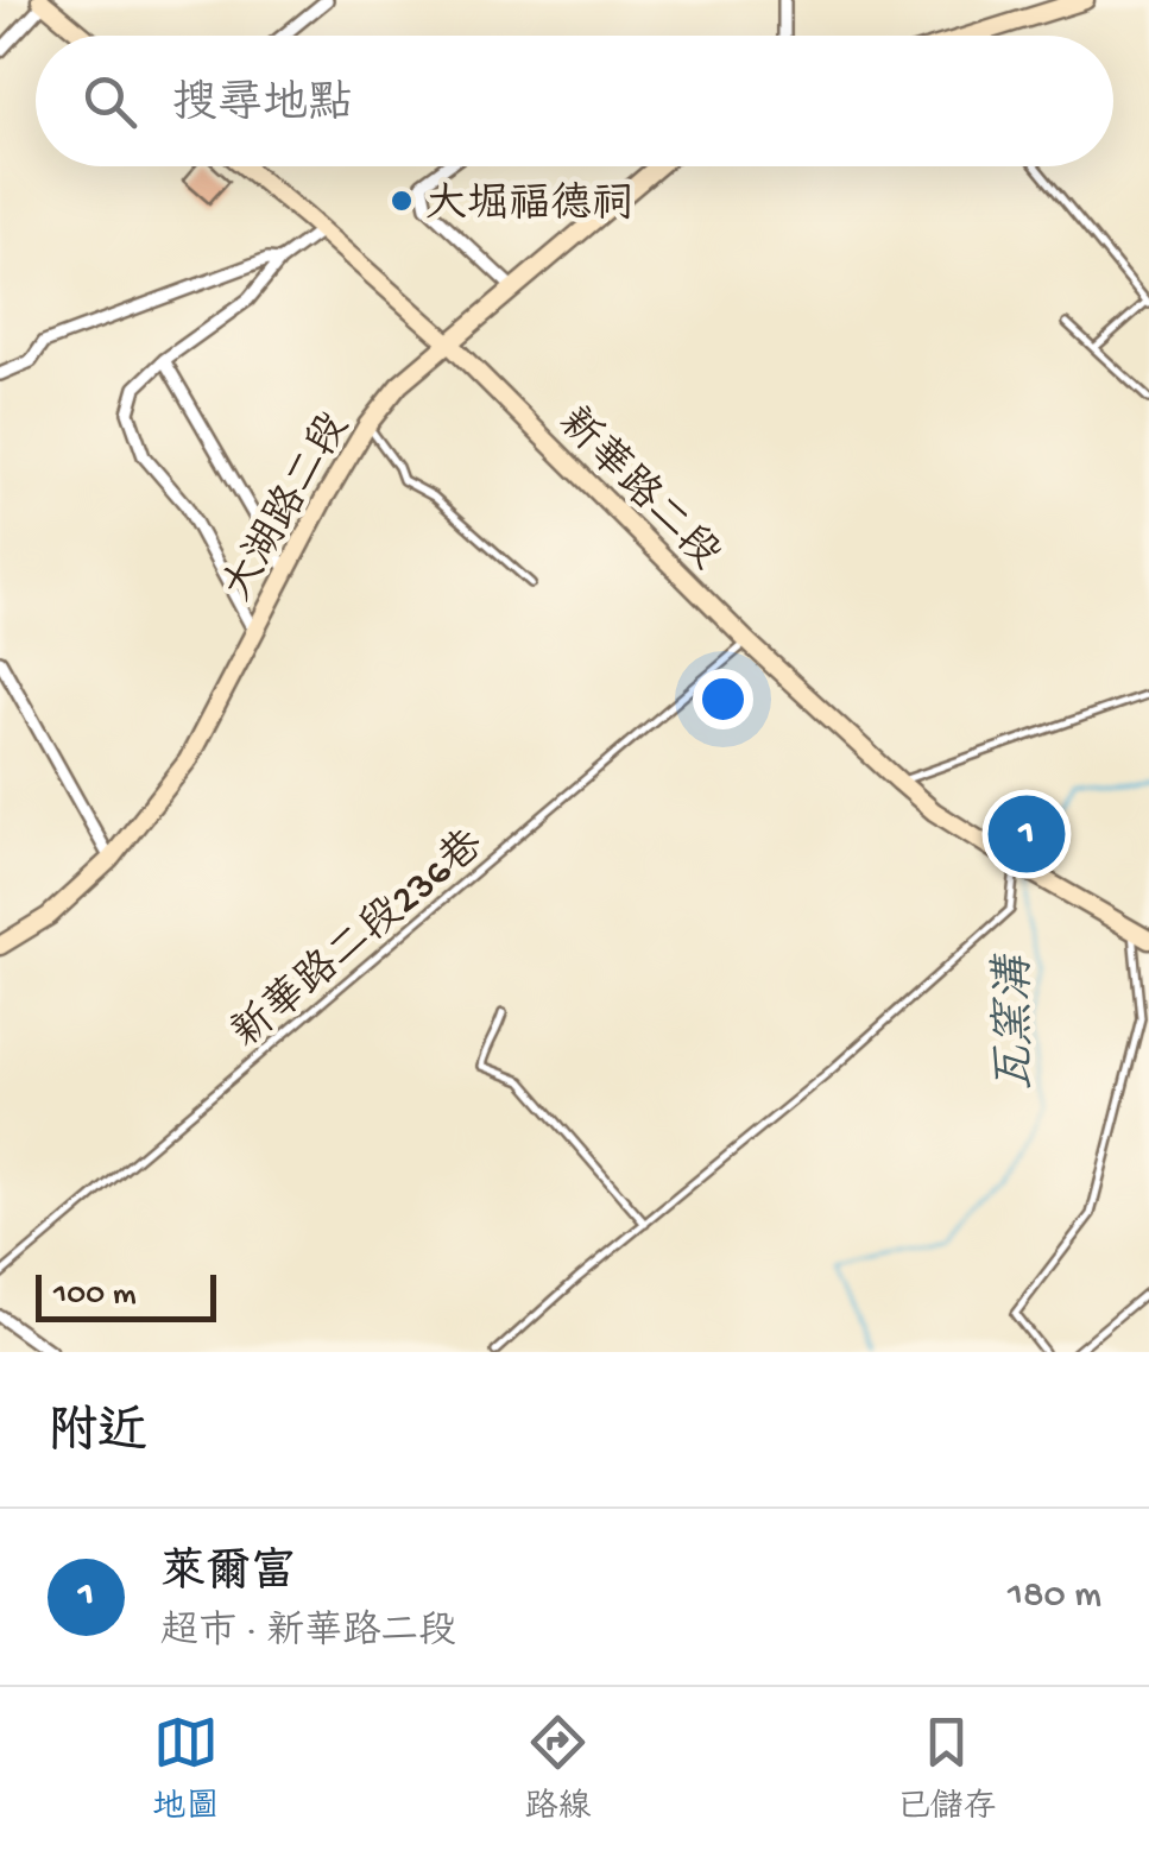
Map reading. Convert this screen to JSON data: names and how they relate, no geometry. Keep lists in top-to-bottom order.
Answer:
{
  "streets": {
    "street": ["新華路二段", "大湖路二段"],
    "lane": ["新華路二段236巷"]
  },
  "crossings": [
    ["新華路二段", "大湖路二段"],
    ["新華路二段", "新華路二段236巷"]
  ],
  "water": ["瓦窯溝"],
  "places": ["大堀福德祠"],
  "scale_bar": "100 m",
  "page": {
    "search": "搜尋地點",
    "pins": "1",
    "scale": "100 m",
    "heading": "附近",
    "list": [
      {
        "mark": "1",
        "name": "萊爾富",
        "note": "超市 · 新華路二段",
        "value": "180 m"
      }
    ],
    "nav": ["地圖", "路線", "已儲存"]
  }
}
